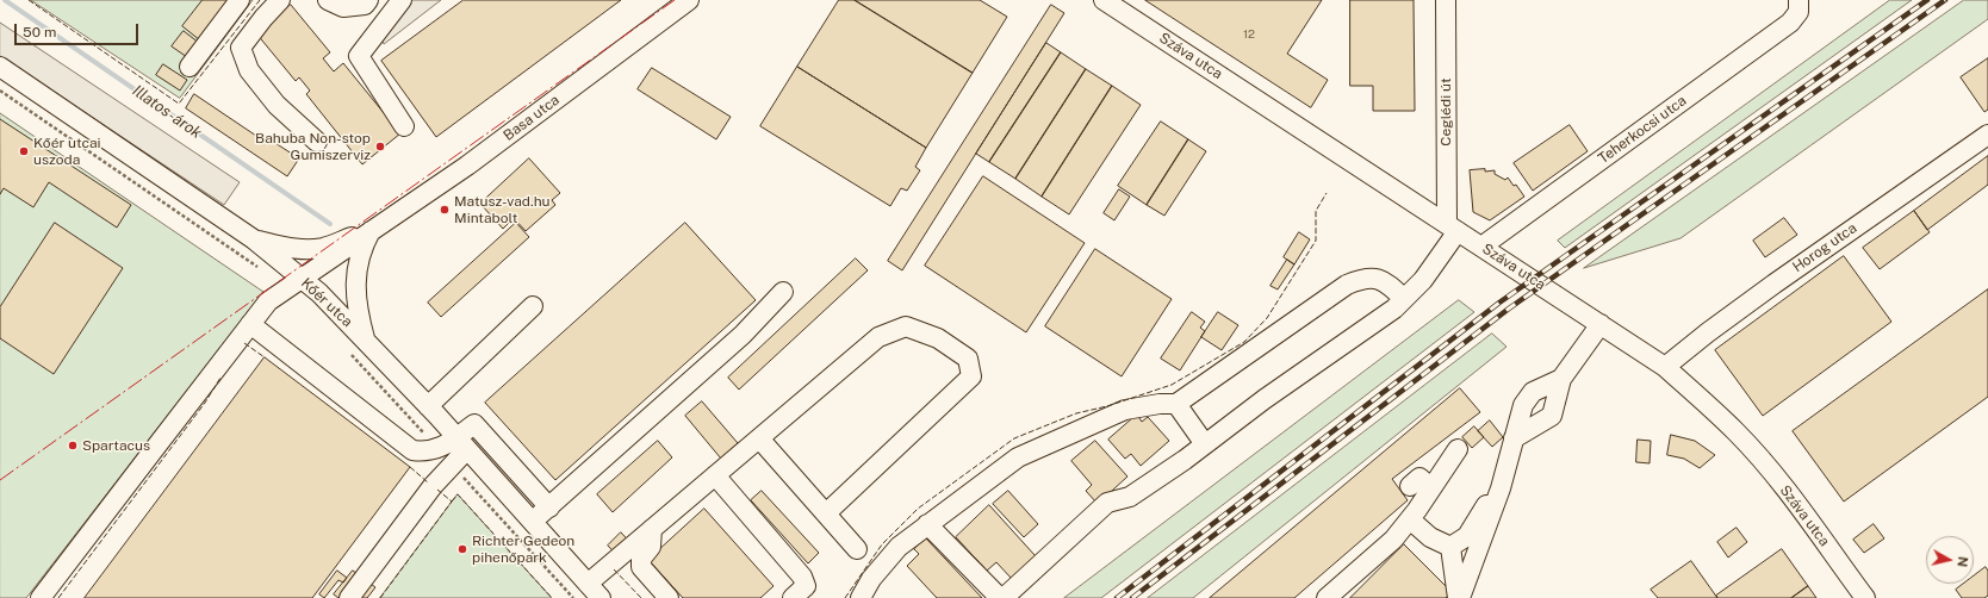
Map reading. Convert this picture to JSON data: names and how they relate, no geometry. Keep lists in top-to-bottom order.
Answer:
{
  "streets": {
    "street": [
      "Száva utca",
      "Ceglédi út",
      "Basa utca",
      "Teherkocsi utca",
      "Horog utca",
      "Kőér utca"
    ]
  },
  "crossings": [
    ["Száva utca", "Ceglédi út"],
    ["Száva utca", "Teherkocsi utca"],
    ["Száva utca", "Horog utca"],
    ["Basa utca", "Kőér utca"]
  ],
  "water": ["Illatos-árok"],
  "places": [
    "Bahuba Non-stop Gumiszerviz",
    "Kőér utcai uszoda",
    "Matusz-vad.hu Mintabolt",
    "Spartacus",
    "Richter Gedeon pihenőpark"
  ],
  "house_numbers": ["12"],
  "scale_bar": "50 m",
  "north": "right"
}
